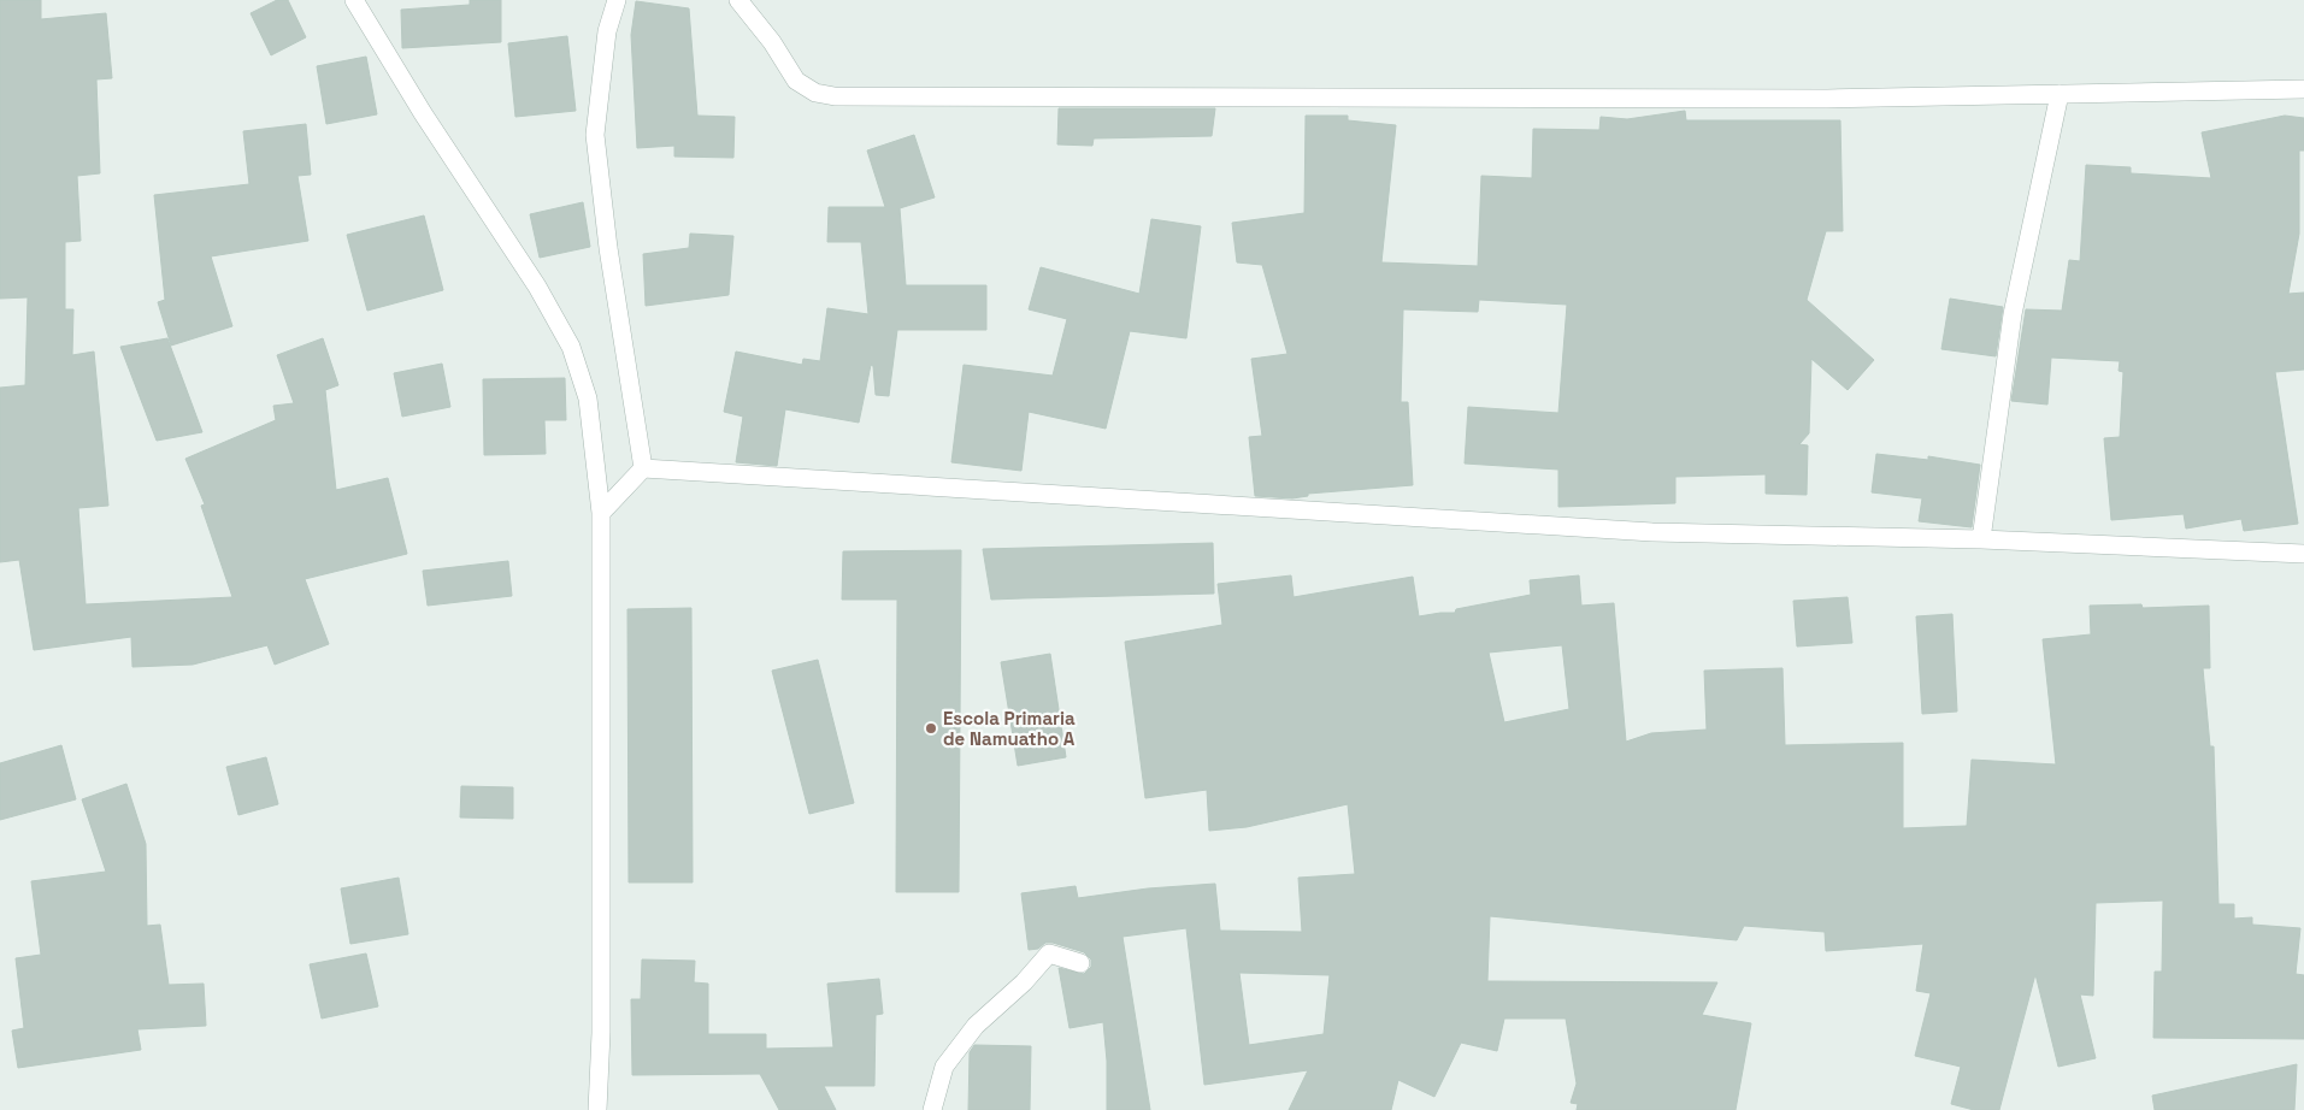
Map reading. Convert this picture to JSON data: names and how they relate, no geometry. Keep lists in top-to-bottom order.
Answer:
{
  "places": ["Escola Primaria de Namuatho A"]
}
